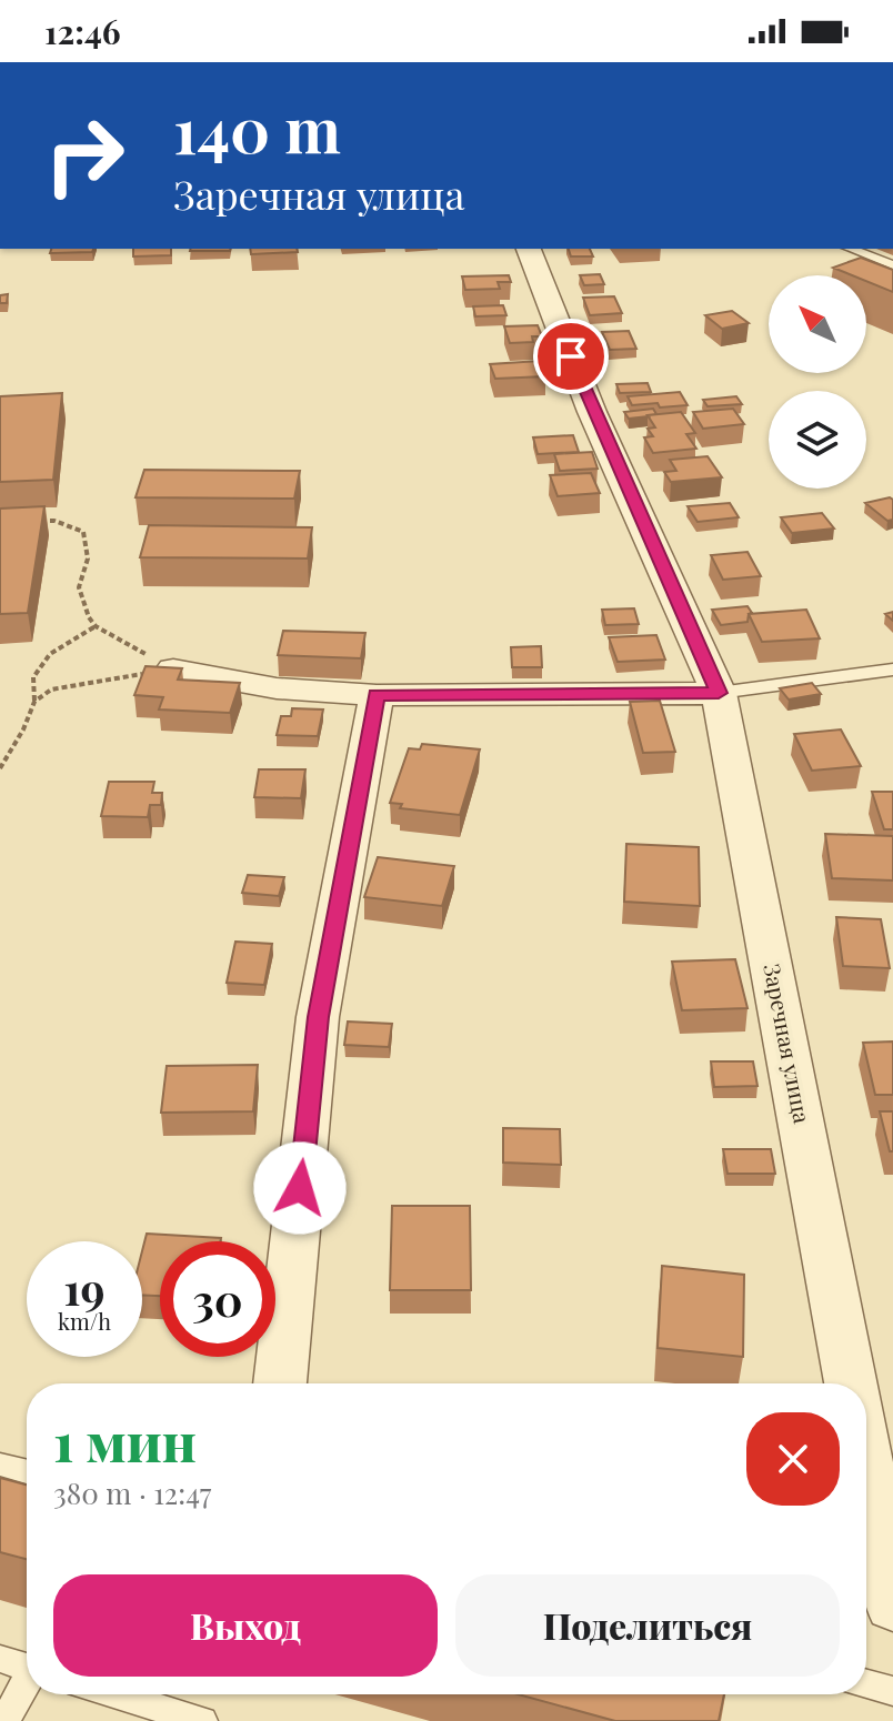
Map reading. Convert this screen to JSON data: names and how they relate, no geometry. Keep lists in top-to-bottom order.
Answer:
{
  "streets": {
    "street": ["Заречная улица"]
  },
  "north": "top left",
  "page": {
    "status": "12:46",
    "turn": ["140 m", "Заречная улица"],
    "speed": "19 km/h",
    "limit": "30",
    "heading": ["1 мин", "380 m · 12:47"],
    "buttons": ["Выход", "Поделиться"]
  }
}
